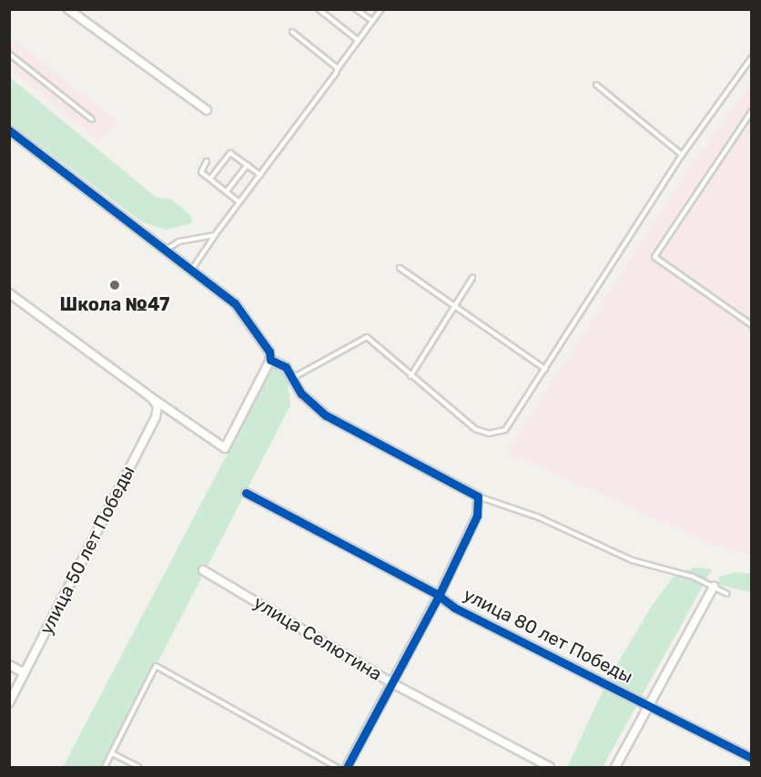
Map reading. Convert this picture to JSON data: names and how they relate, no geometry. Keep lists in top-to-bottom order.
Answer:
{
  "streets": {
    "street": ["улица 50 лет Победы", "улица 80 лет Победы", "улица Селютина"]
  },
  "places": ["Школа №47"]
}
